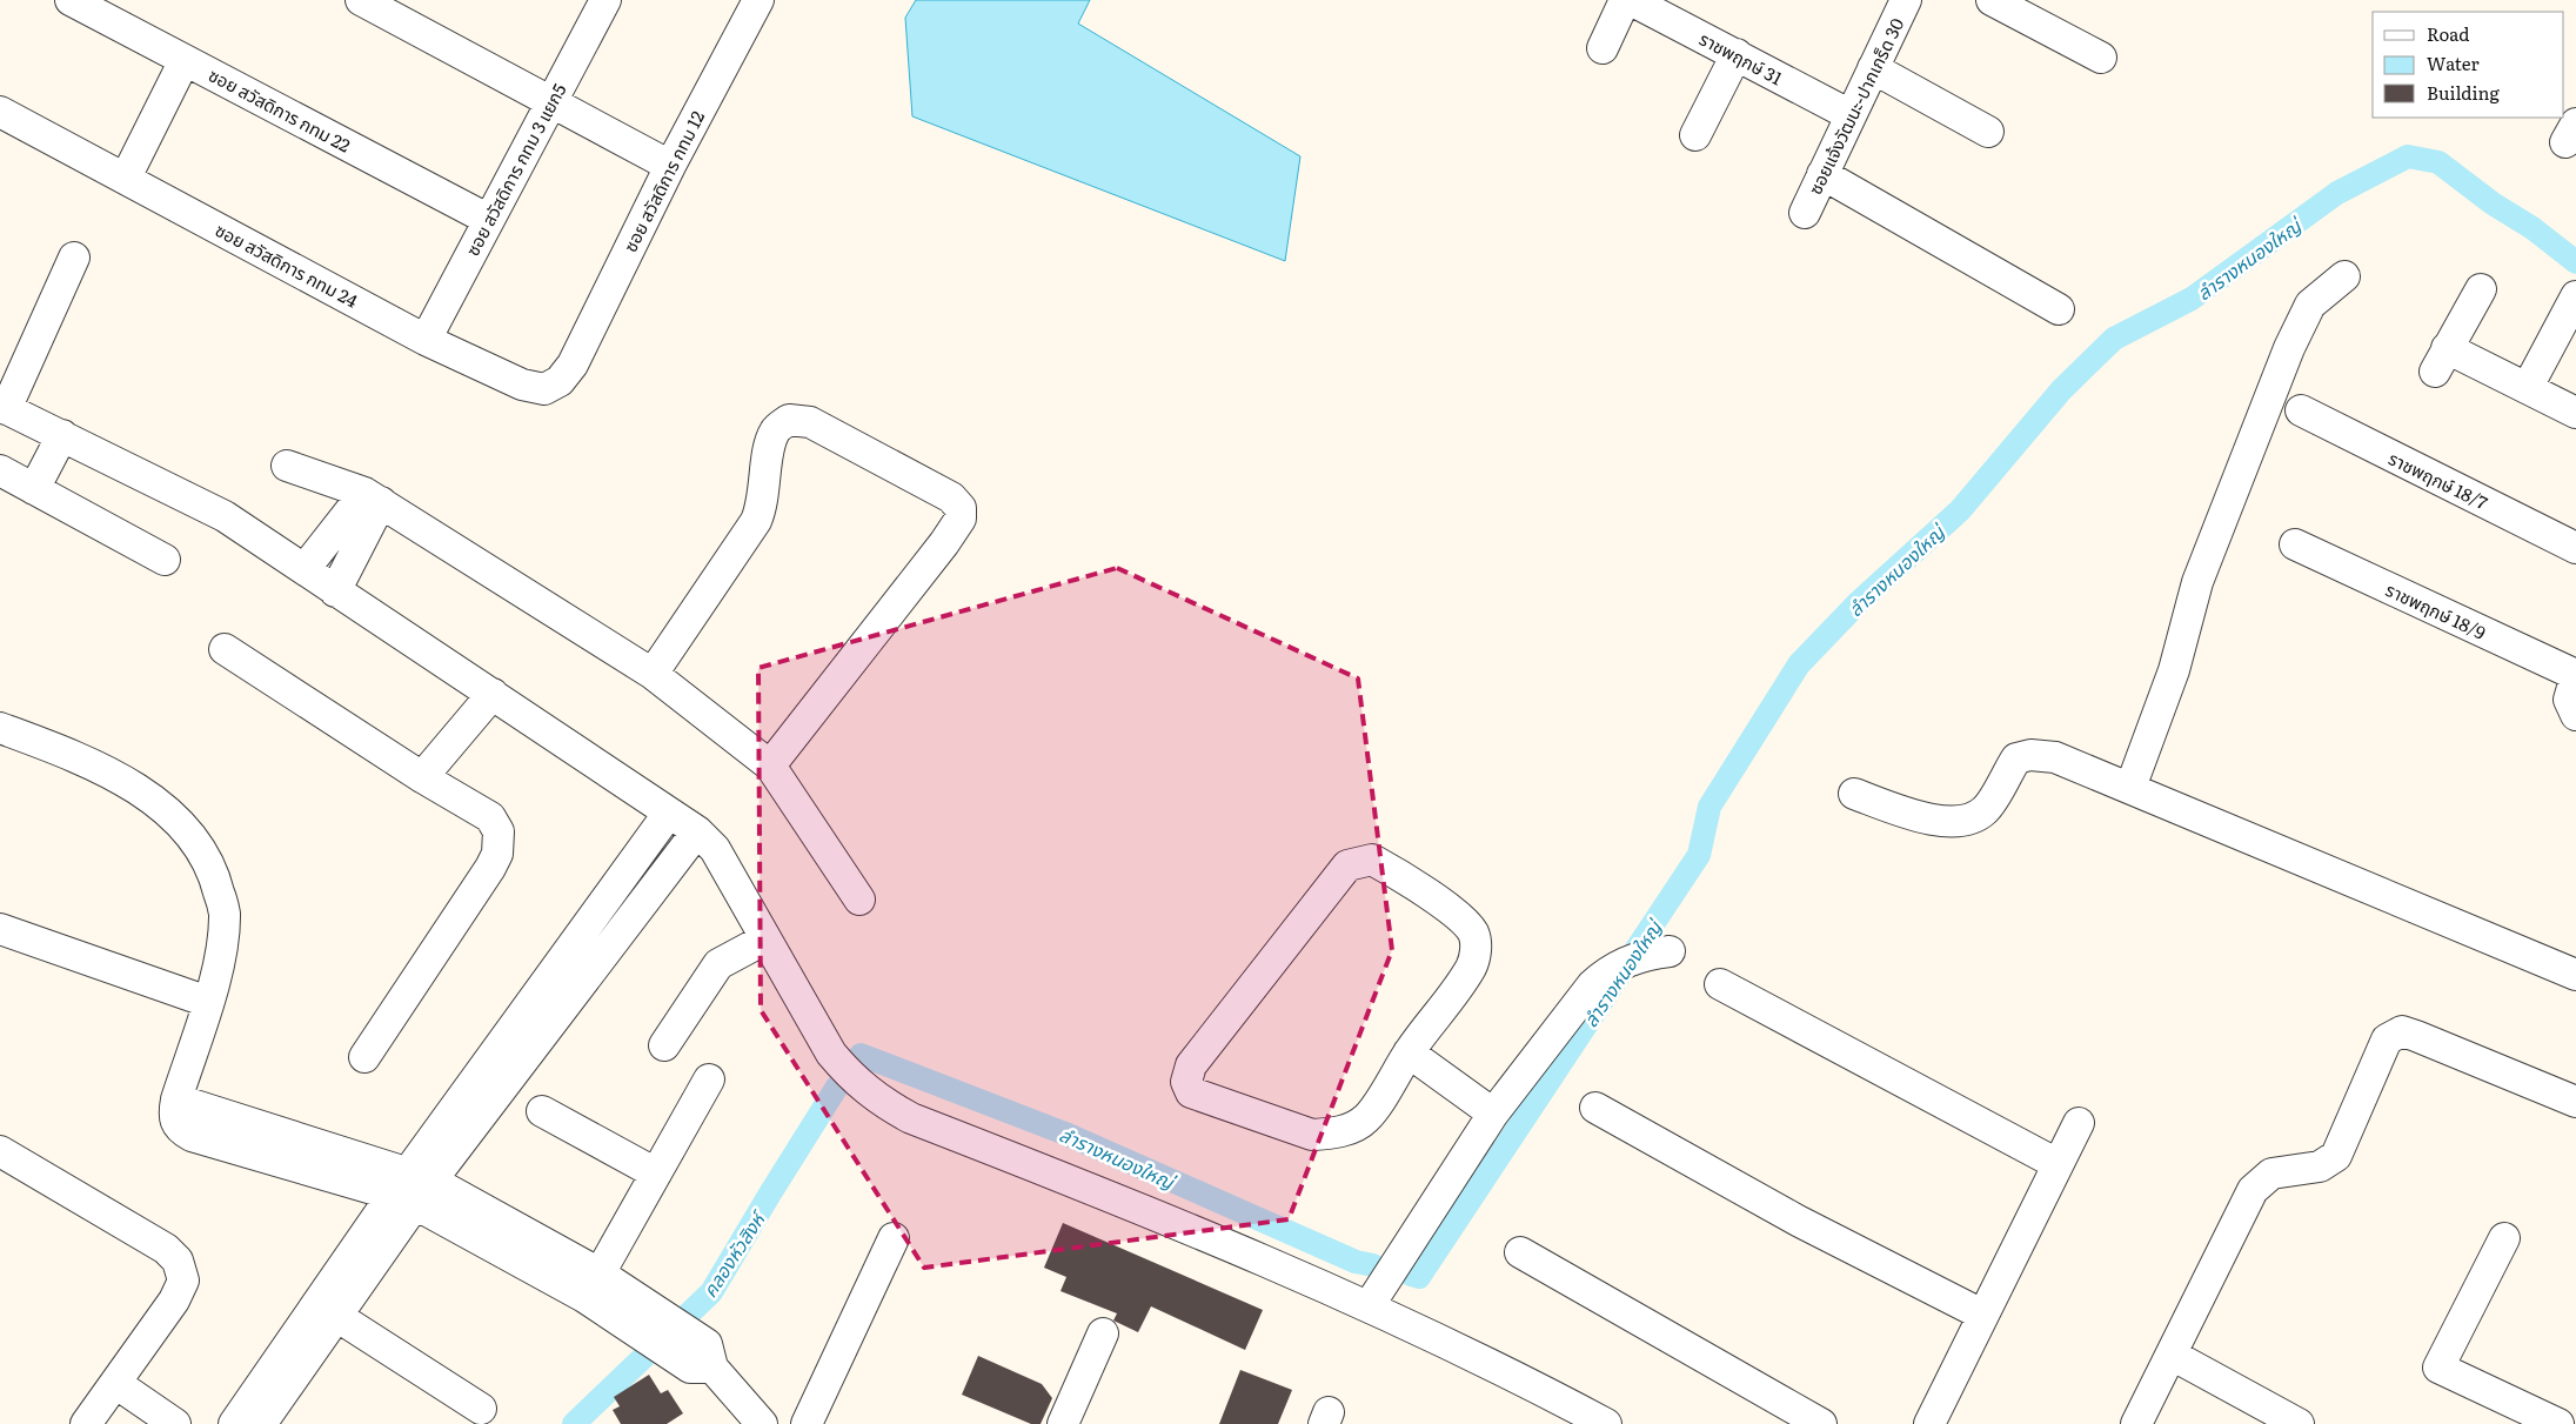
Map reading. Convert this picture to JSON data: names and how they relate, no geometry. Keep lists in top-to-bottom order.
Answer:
{
  "streets": {
    "street": [
      "ราชพฤกษ์ 31",
      "ซอยแจ้งวัฒนะ-ปากเกร็ด 30",
      "ซอย สวัสดิการ กทม 22",
      "ซอย สวัสดิการ กทม 3 แยก5",
      "ซอย สวัสดิการ กทม 12",
      "ซอย สวัสดิการ กทม 24",
      "ราชพฤกษ์ 18/7",
      "ราชพฤกษ์ 18/9"
    ]
  },
  "crossings": [
    ["ราชพฤกษ์ 31", "ซอยแจ้งวัฒนะ-ปากเกร็ด 30"],
    ["ซอย สวัสดิการ กทม 22", "ซอย สวัสดิการ กทม 3 แยก5"],
    ["ซอย สวัสดิการ กทม 3 แยก5", "ซอย สวัสดิการ กทม 24"],
    ["ซอย สวัสดิการ กทม 12", "ซอย สวัสดิการ กทม 24"]
  ],
  "water": ["ลำรางหนองใหญ่", "คลองหัวสิงห์"],
  "legend": ["Road", "Water", "Building"]
}
